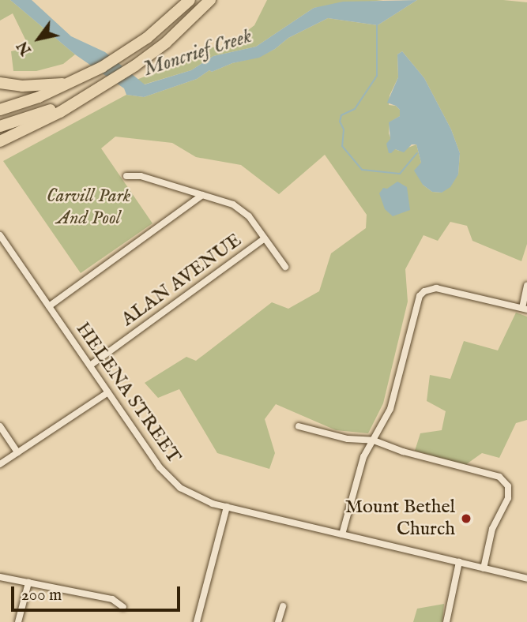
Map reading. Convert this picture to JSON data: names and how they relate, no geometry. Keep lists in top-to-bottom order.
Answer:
{
  "streets": {
    "street": ["ALAN AVENUE", "HELENA STREET"]
  },
  "crossings": [
    ["ALAN AVENUE", "HELENA STREET"]
  ],
  "water": ["Moncrief Creek"],
  "parks": ["Carvill Park And Pool"],
  "places": ["Mount Bethel Church"],
  "scale_bar": "200 m",
  "north": "bottom left"
}
